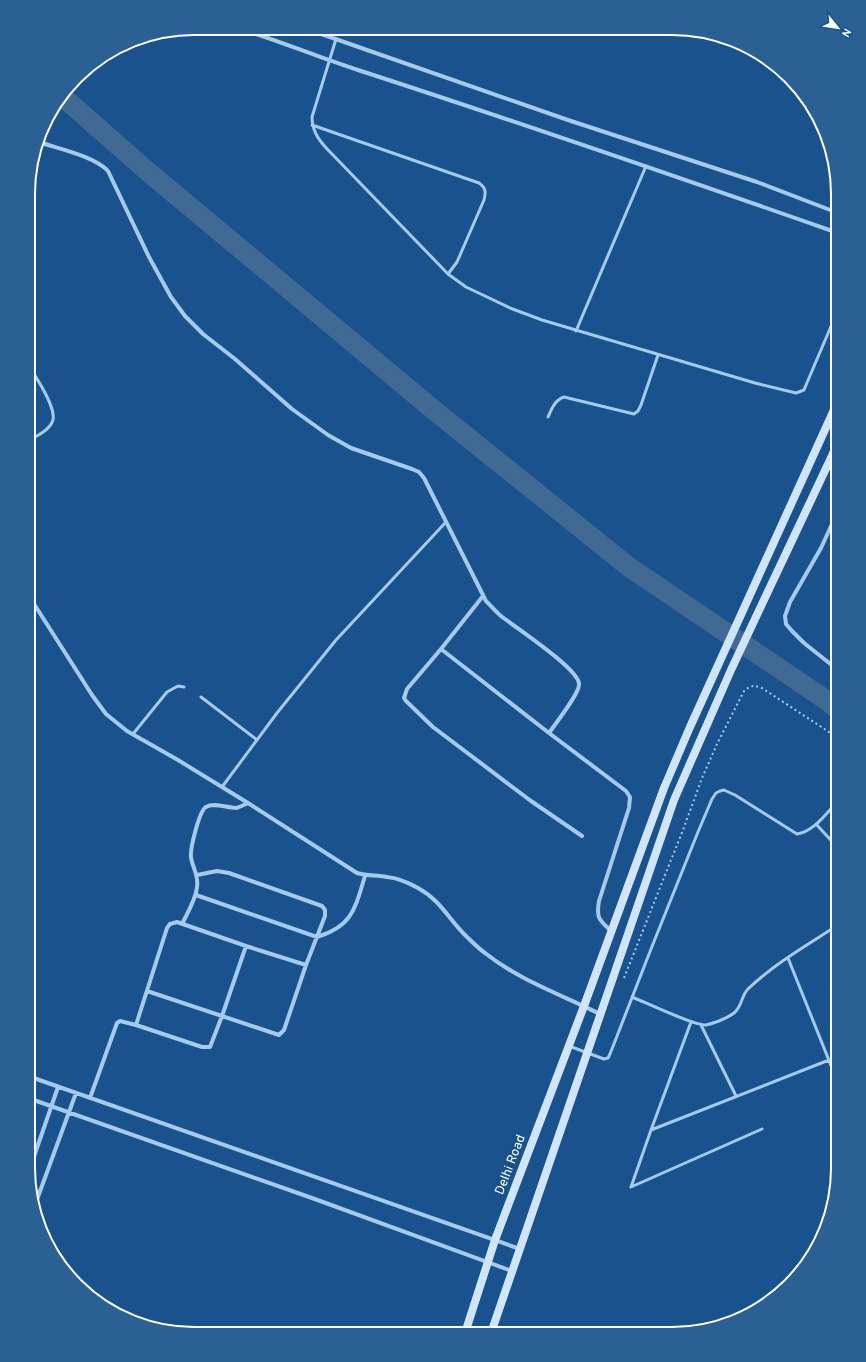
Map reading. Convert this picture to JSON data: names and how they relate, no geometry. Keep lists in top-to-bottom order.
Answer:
{
  "streets": {
    "main road": ["Delhi Road"]
  },
  "north": "bottom right"
}
